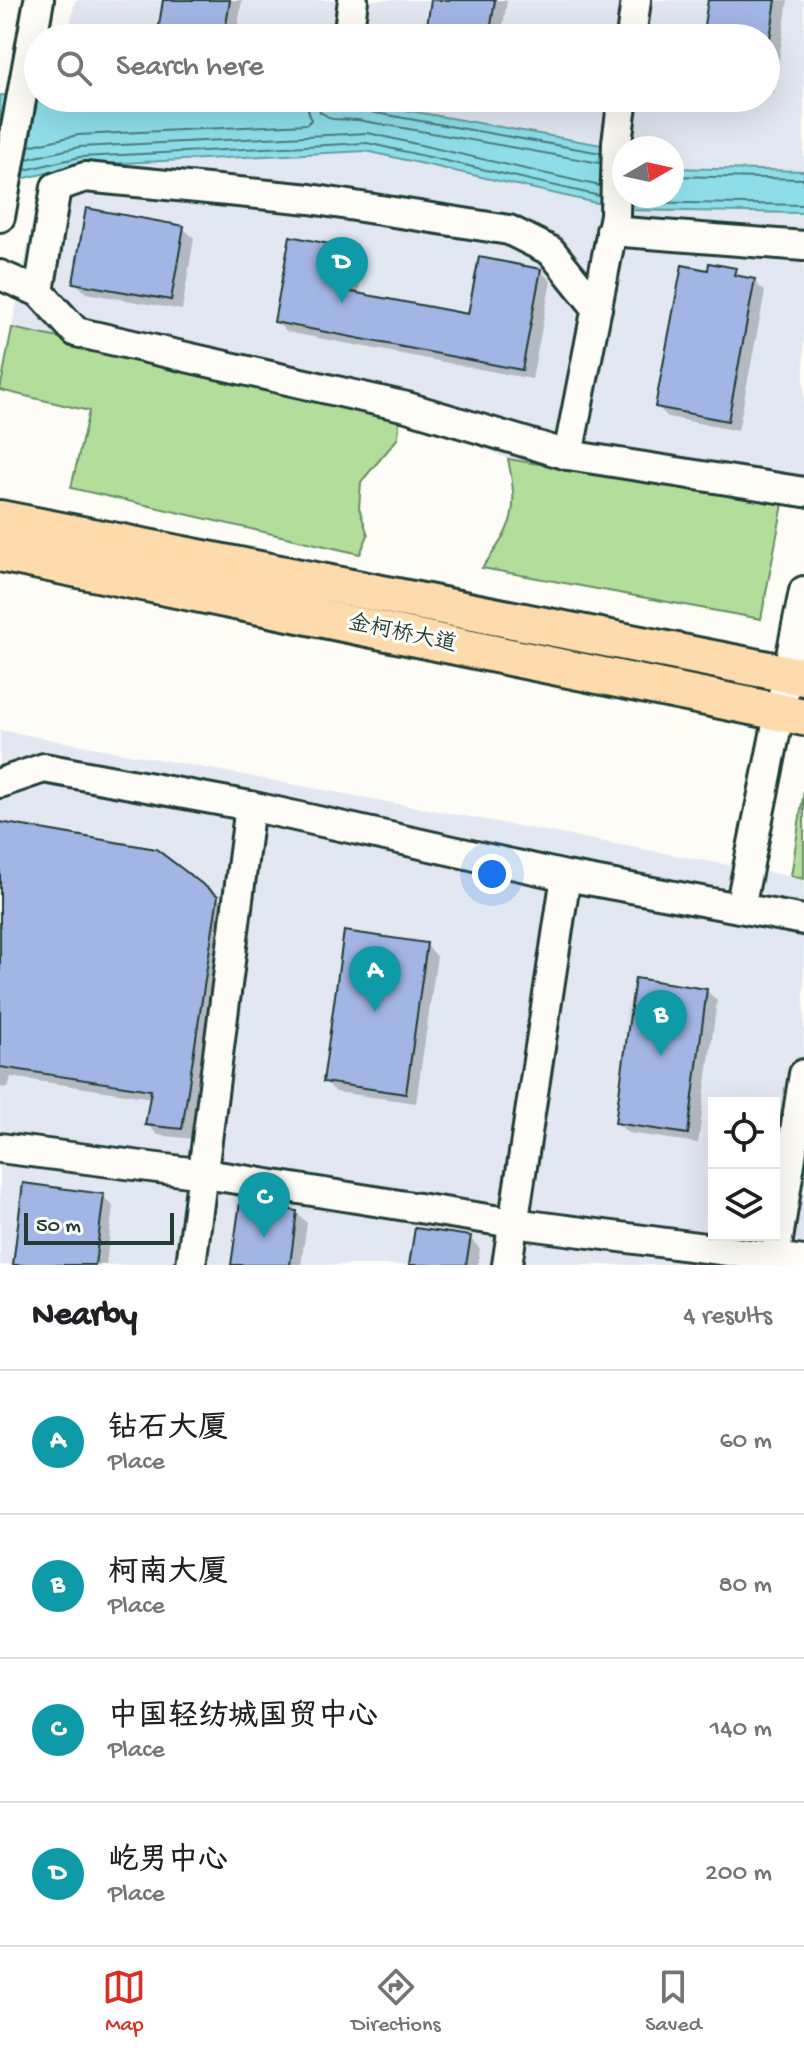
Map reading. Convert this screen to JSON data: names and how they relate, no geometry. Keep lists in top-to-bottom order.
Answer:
{
  "streets": {
    "main road": ["金柯桥大道"]
  },
  "scale_bar": "50 m",
  "north": "right",
  "page": {
    "search": "Search here",
    "pins": [
      "D",
      "A",
      "B",
      "C"
    ],
    "scale": "50 m",
    "heading": ["Nearby", "4 results"],
    "list": [
      {
        "mark": "A",
        "name": "钻石大厦",
        "note": "Place",
        "value": "60 m"
      },
      {
        "mark": "B",
        "name": "柯南大厦",
        "note": "Place",
        "value": "80 m"
      },
      {
        "mark": "C",
        "name": "中国轻纺城国贸中心",
        "note": "Place",
        "value": "140 m"
      },
      {
        "mark": "D",
        "name": "屹男中心",
        "note": "Place",
        "value": "200 m"
      }
    ],
    "nav": ["Map", "Directions", "Saved"]
  }
}
